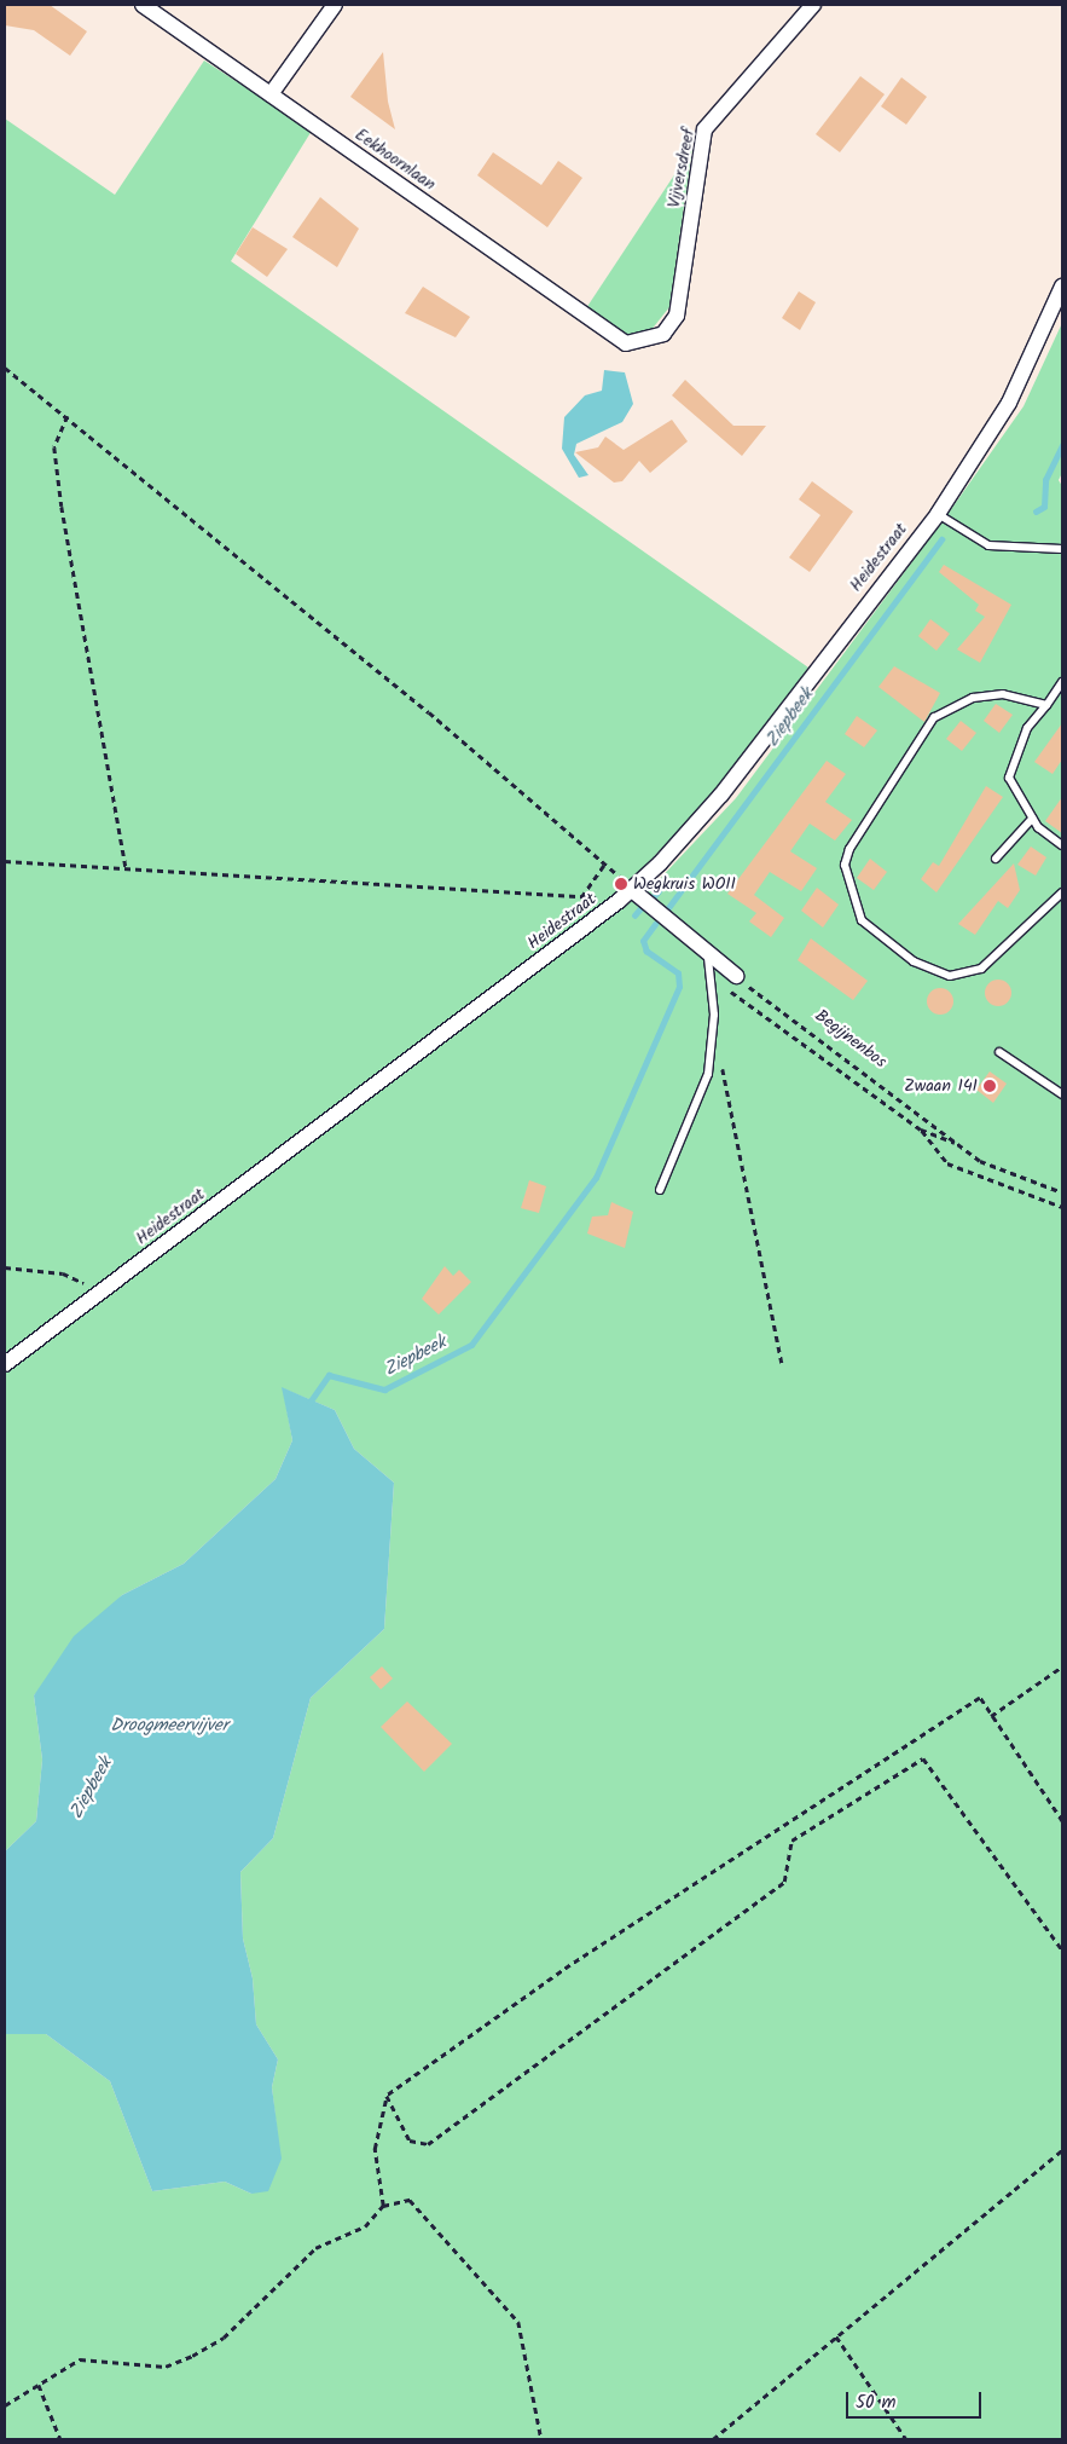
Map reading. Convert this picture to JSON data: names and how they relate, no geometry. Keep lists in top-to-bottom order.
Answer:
{
  "streets": {
    "street": ["Eekhoornlaan", "Vijversdreef", "Heidestraat"],
    "path": ["Begijnenbos"]
  },
  "crossings": [
    ["Eekhoornlaan", "Vijversdreef"]
  ],
  "water": ["Ziepbeek", "Droogmeervijver"],
  "places": ["Wegkruis WOII", "Zwaan 141"],
  "scale_bar": "50 m"
}
